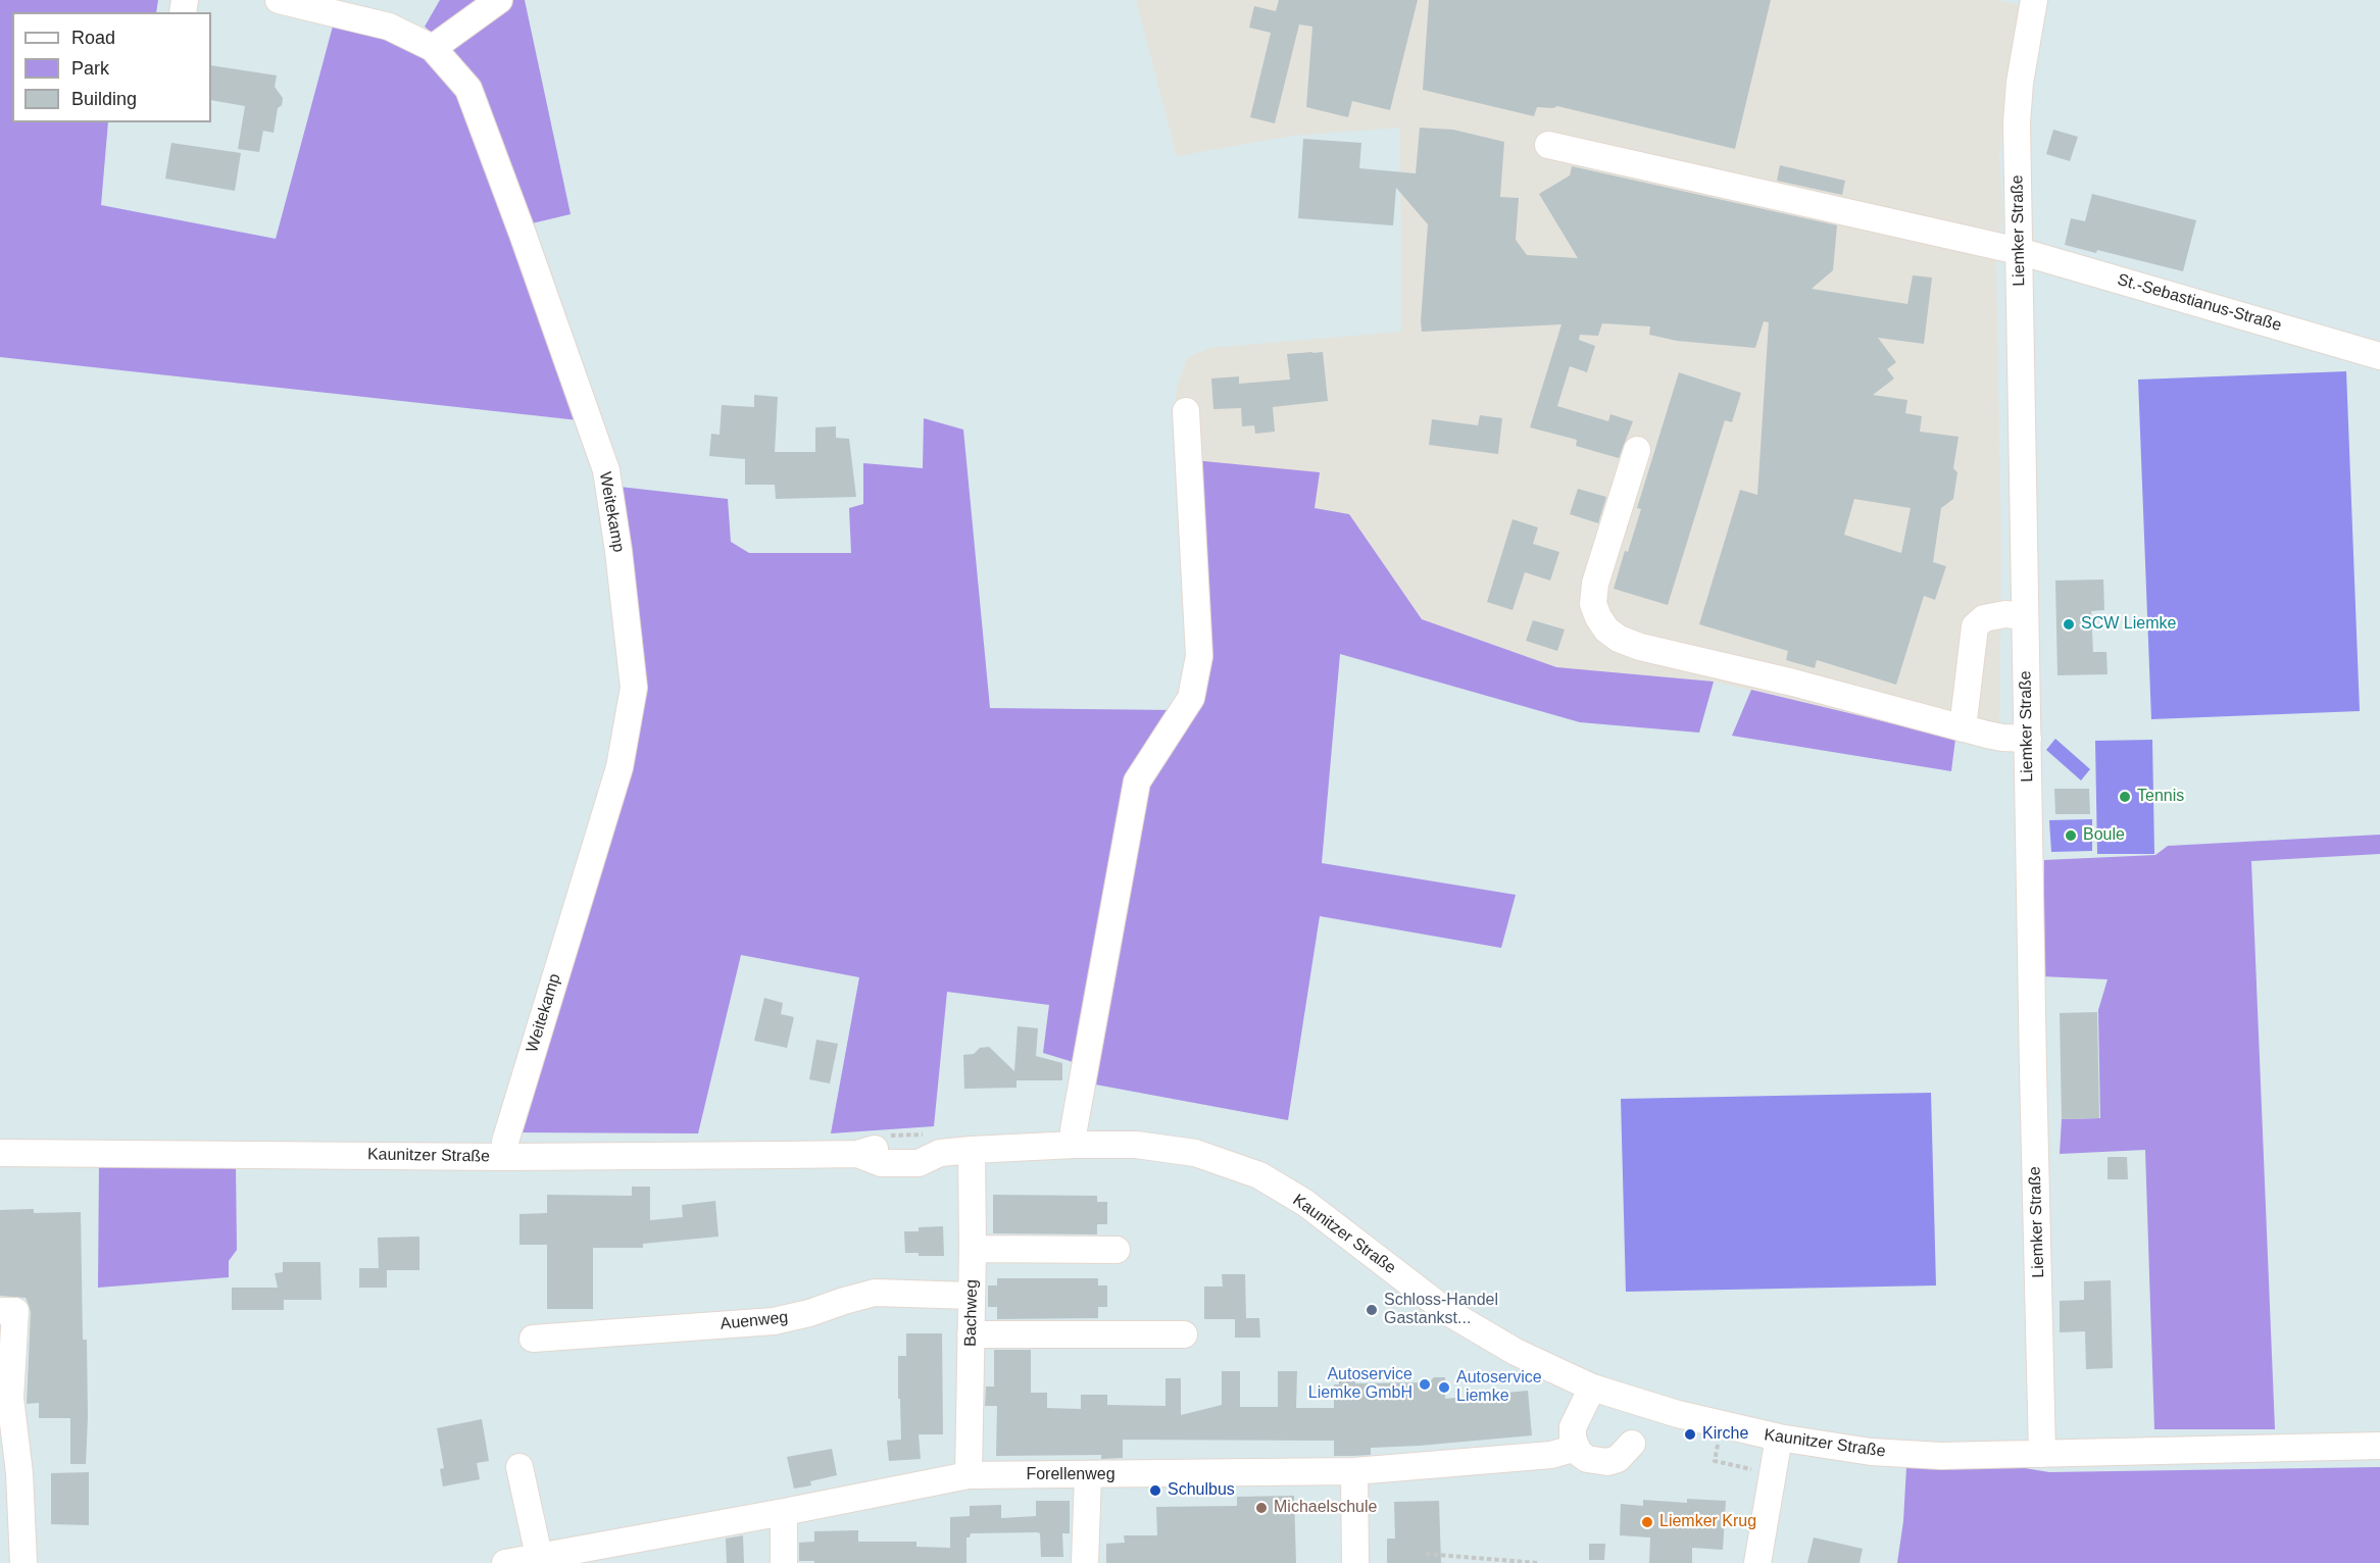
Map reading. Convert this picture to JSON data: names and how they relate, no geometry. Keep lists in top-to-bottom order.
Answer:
{
  "streets": {
    "street": [
      "Liemker Straße",
      "St.-Sebastianus-Straße",
      "Weitekamp",
      "Kaunitzer Straße",
      "Bachweg",
      "Auenweg",
      "Forellenweg"
    ]
  },
  "crossings": [
    ["Liemker Straße", "St.-Sebastianus-Straße"],
    ["Liemker Straße", "Kaunitzer Straße"],
    ["Weitekamp", "Kaunitzer Straße"],
    ["Kaunitzer Straße", "Bachweg"],
    ["Bachweg", "Auenweg"],
    ["Bachweg", "Forellenweg"]
  ],
  "places": [
    "SCW Liemke",
    "Tennis",
    "Boule",
    "Schloss-Handel Gastankst...",
    "Autoservice Liemke GmbH",
    "Autoservice Liemke",
    "Kirche",
    "Schulbus",
    "Michaelschule",
    "Liemker Krug"
  ],
  "legend": ["Road", "Park", "Building"]
}
